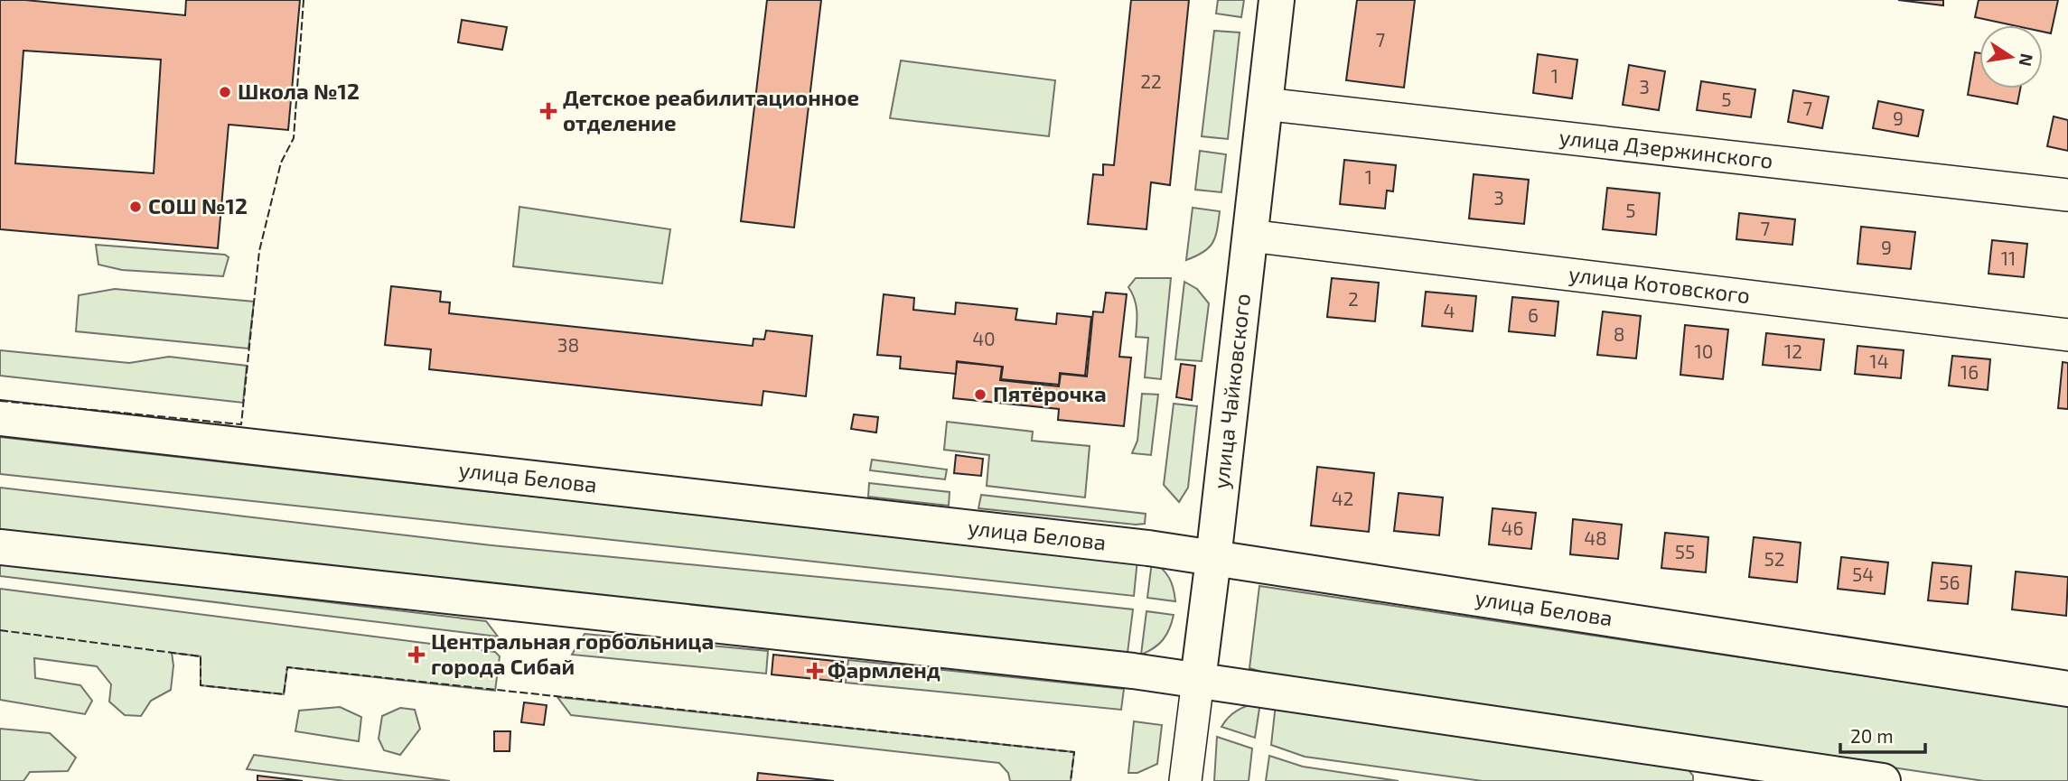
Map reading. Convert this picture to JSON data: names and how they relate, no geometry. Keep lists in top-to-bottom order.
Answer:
{
  "streets": {
    "main road": ["улица Чайковского", "улица Белова"],
    "street": ["улица Дзержинского", "улица Котовского"]
  },
  "crossings": [
    ["улица Дзержинского", "улица Чайковского"],
    ["улица Котовского", "улица Чайковского"],
    ["улица Чайковского", "улица Белова"]
  ],
  "places": {
    "other": ["Школа №12", "СОШ №12", "Пятёрочка"],
    "health": ["Детское реабилитационное отделение", "Центральная горбольница города Сибай", "Фармленд"]
  },
  "house_numbers": [
    "7",
    "1",
    "22",
    "3",
    "5",
    "7",
    "9",
    "1",
    "3",
    "5",
    "7",
    "9",
    "11",
    "2",
    "4",
    "6",
    "8",
    "40",
    "38",
    "10",
    "12",
    "14",
    "16",
    "42",
    "46",
    "48",
    "55",
    "52",
    "54",
    "56"
  ],
  "scale_bar": "20 m",
  "north": "right"
}
